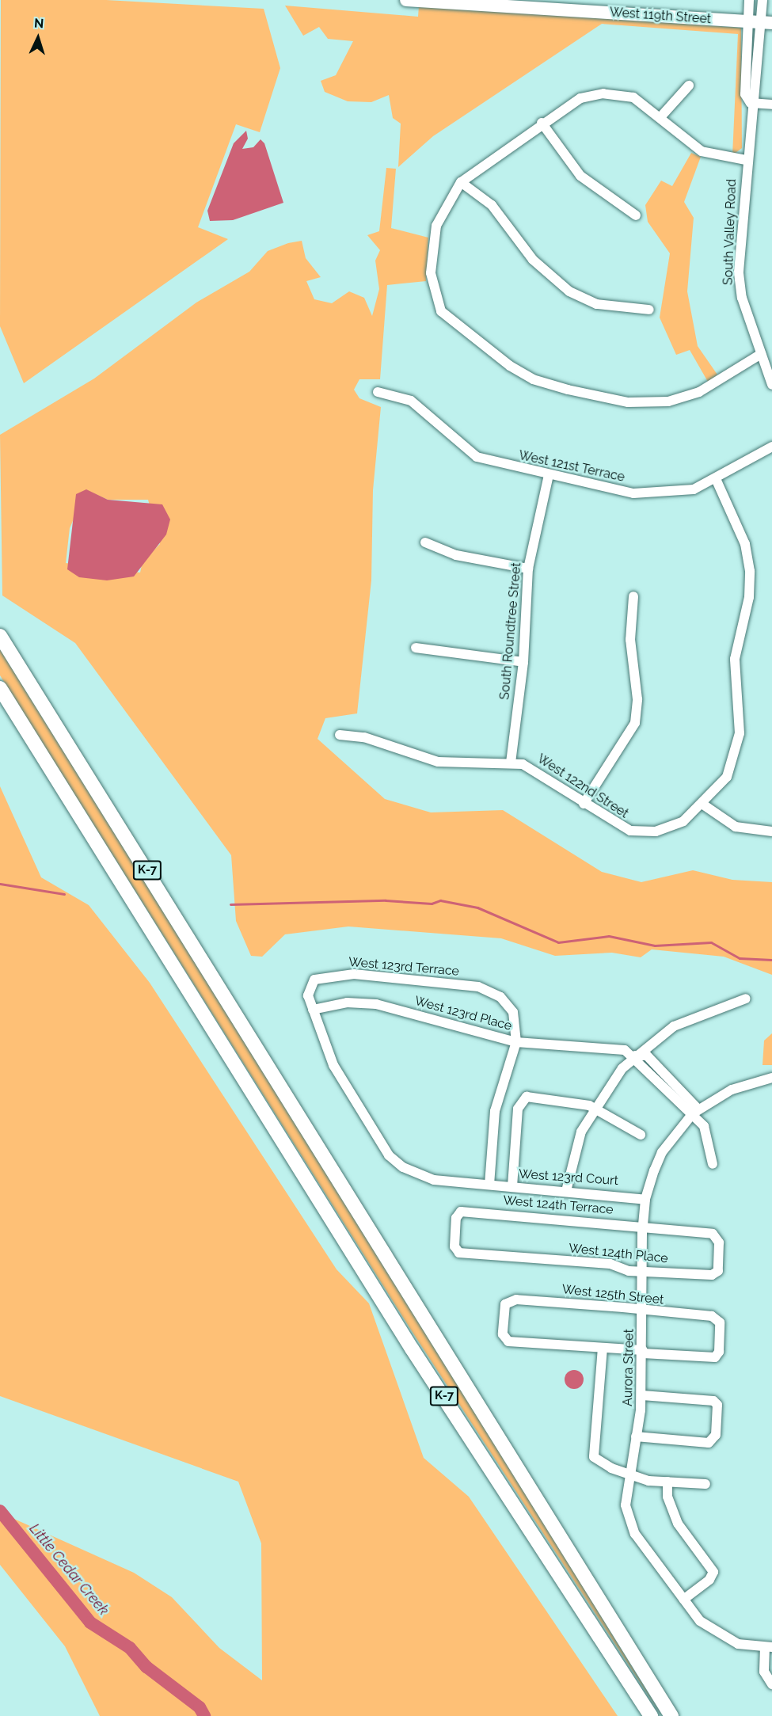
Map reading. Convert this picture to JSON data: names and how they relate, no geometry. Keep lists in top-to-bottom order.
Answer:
{
  "streets": {
    "highway": ["K-7"],
    "main road": ["West 119th Street"],
    "street": [
      "South Valley Road",
      "West 121st Terrace",
      "South Roundtree Street",
      "West 122nd Street",
      "West 123rd Terrace",
      "West 123rd Place",
      "West 123rd Court",
      "West 124th Terrace",
      "West 124th Place",
      "West 125th Street",
      "Aurora Street"
    ]
  },
  "crossings": [
    ["West 119th Street", "South Valley Road"],
    ["West 121st Terrace", "South Roundtree Street"],
    ["South Roundtree Street", "West 122nd Street"],
    ["West 123rd Terrace", "West 123rd Place"],
    ["West 123rd Terrace", "West 123rd Court"],
    ["West 123rd Place", "West 123rd Court"],
    ["West 123rd Place", "Aurora Street"],
    ["West 123rd Court", "Aurora Street"],
    ["West 124th Terrace", "West 124th Place"],
    ["West 124th Terrace", "Aurora Street"],
    ["West 124th Place", "Aurora Street"],
    ["West 125th Street", "Aurora Street"]
  ],
  "water": ["Little Cedar Creek"],
  "north": "top"
}
